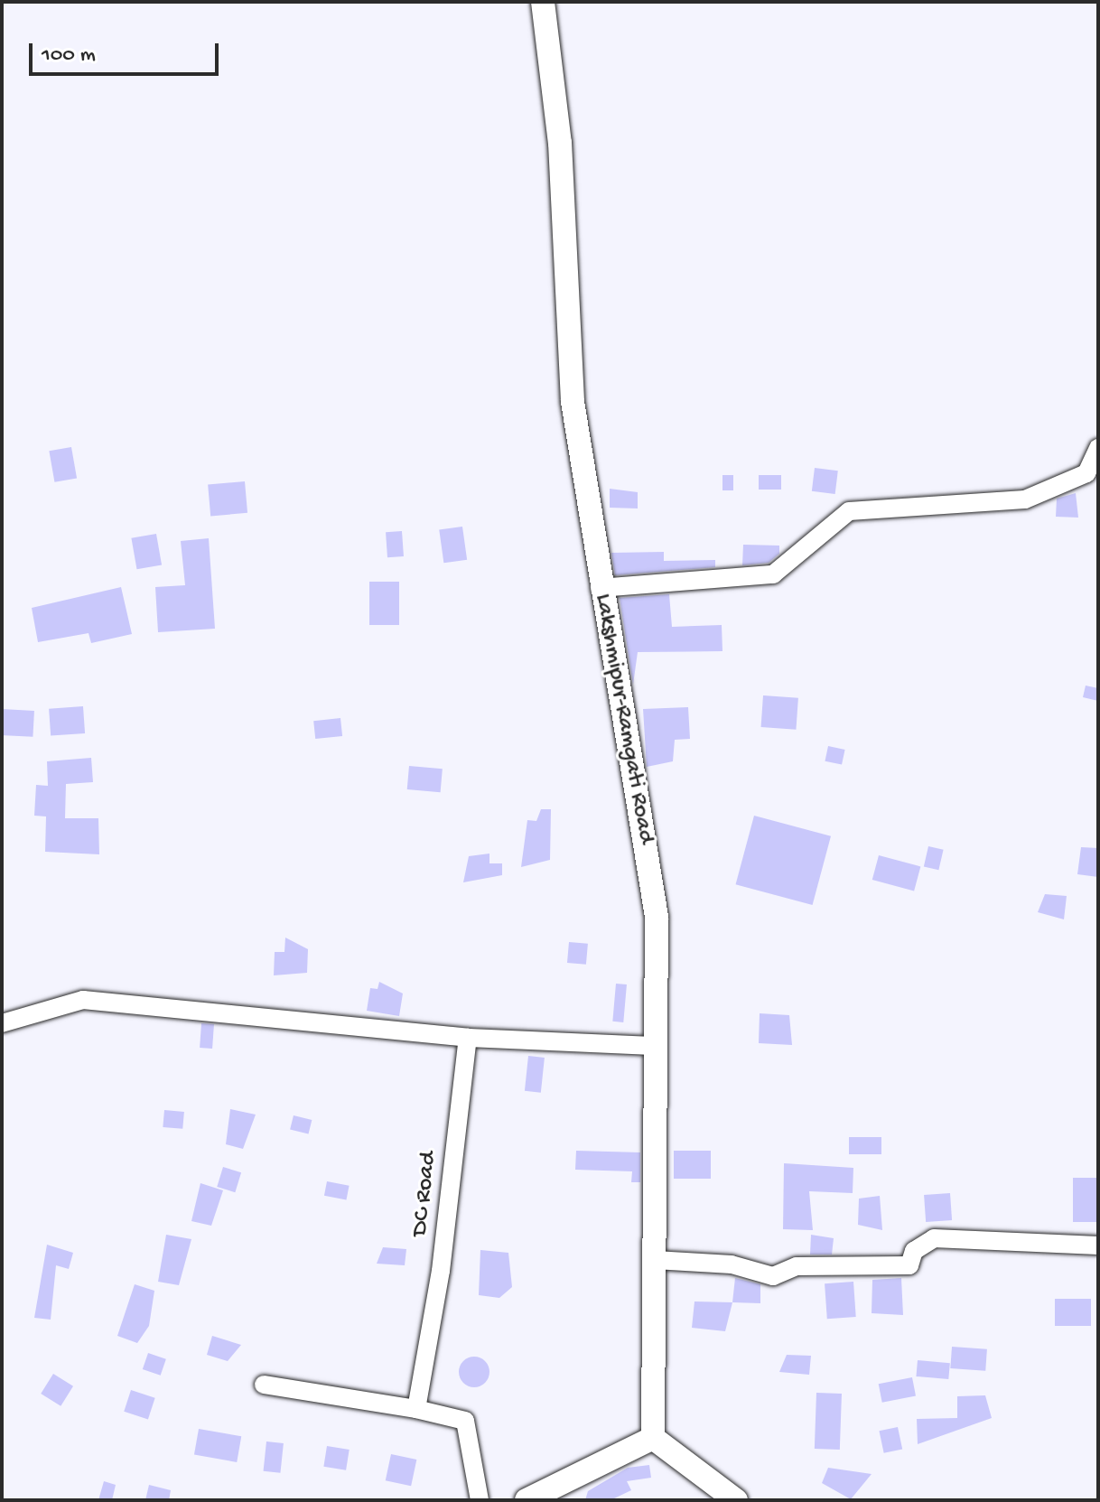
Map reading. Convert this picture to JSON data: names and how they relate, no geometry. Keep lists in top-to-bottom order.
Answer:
{
  "streets": {
    "main road": ["Lakshmipur-Ramgati Road"],
    "street": ["DC Road"]
  },
  "scale_bar": "100 m"
}
